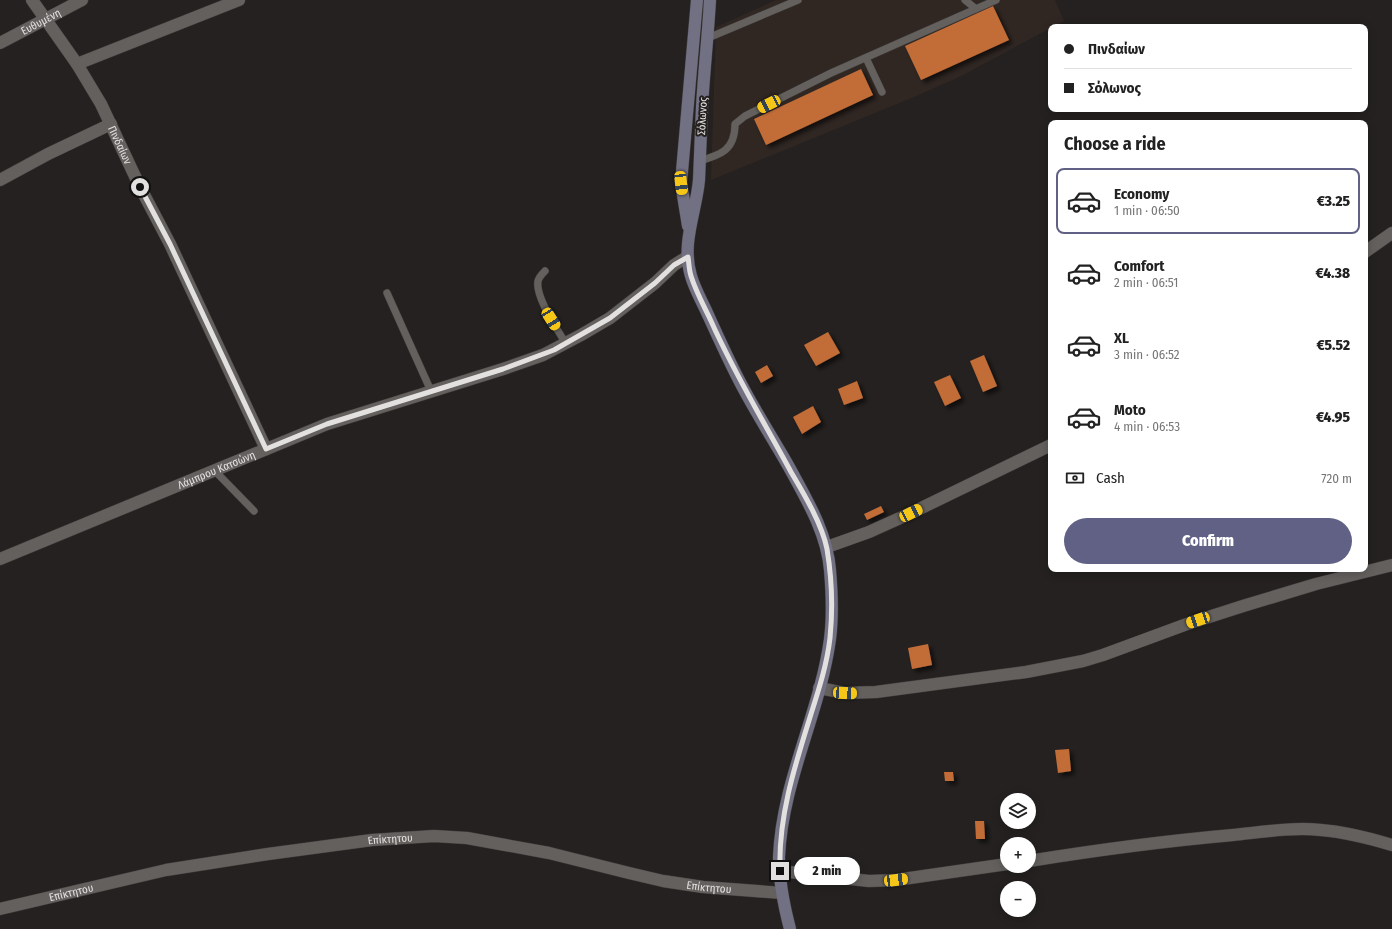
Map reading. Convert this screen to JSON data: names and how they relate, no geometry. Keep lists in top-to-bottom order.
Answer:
{
  "streets": {
    "street": [
      "Ευθυμένη",
      "Σόλωνος",
      "Πινδαίων",
      "Λάμπρου Κατσώνη",
      "Επίκτητου"
    ]
  },
  "crossings": [
    ["Ευθυμένη", "Πινδαίων"],
    ["Σόλωνος", "Λάμπρου Κατσώνη"],
    ["Σόλωνος", "Επίκτητου"],
    ["Πινδαίων", "Λάμπρου Κατσώνη"]
  ],
  "page": {
    "banner": ["Πινδαίων", "Σόλωνος"],
    "heading": "Choose a ride",
    "list": [
      {
        "name": "Economy",
        "note": "1 min · 06:50",
        "value": "€3.25"
      },
      {
        "name": "Comfort",
        "note": "2 min · 06:51",
        "value": "€4.38"
      },
      {
        "name": "XL",
        "note": "3 min · 06:52",
        "value": "€5.52"
      },
      {
        "name": "Moto",
        "note": "4 min · 06:53",
        "value": "€4.95"
      }
    ],
    "pay": ["Cash", "720 m"],
    "buttons": "Confirm",
    "map_buttons": ["+", "−"],
    "bubble": "2 min"
  }
}
